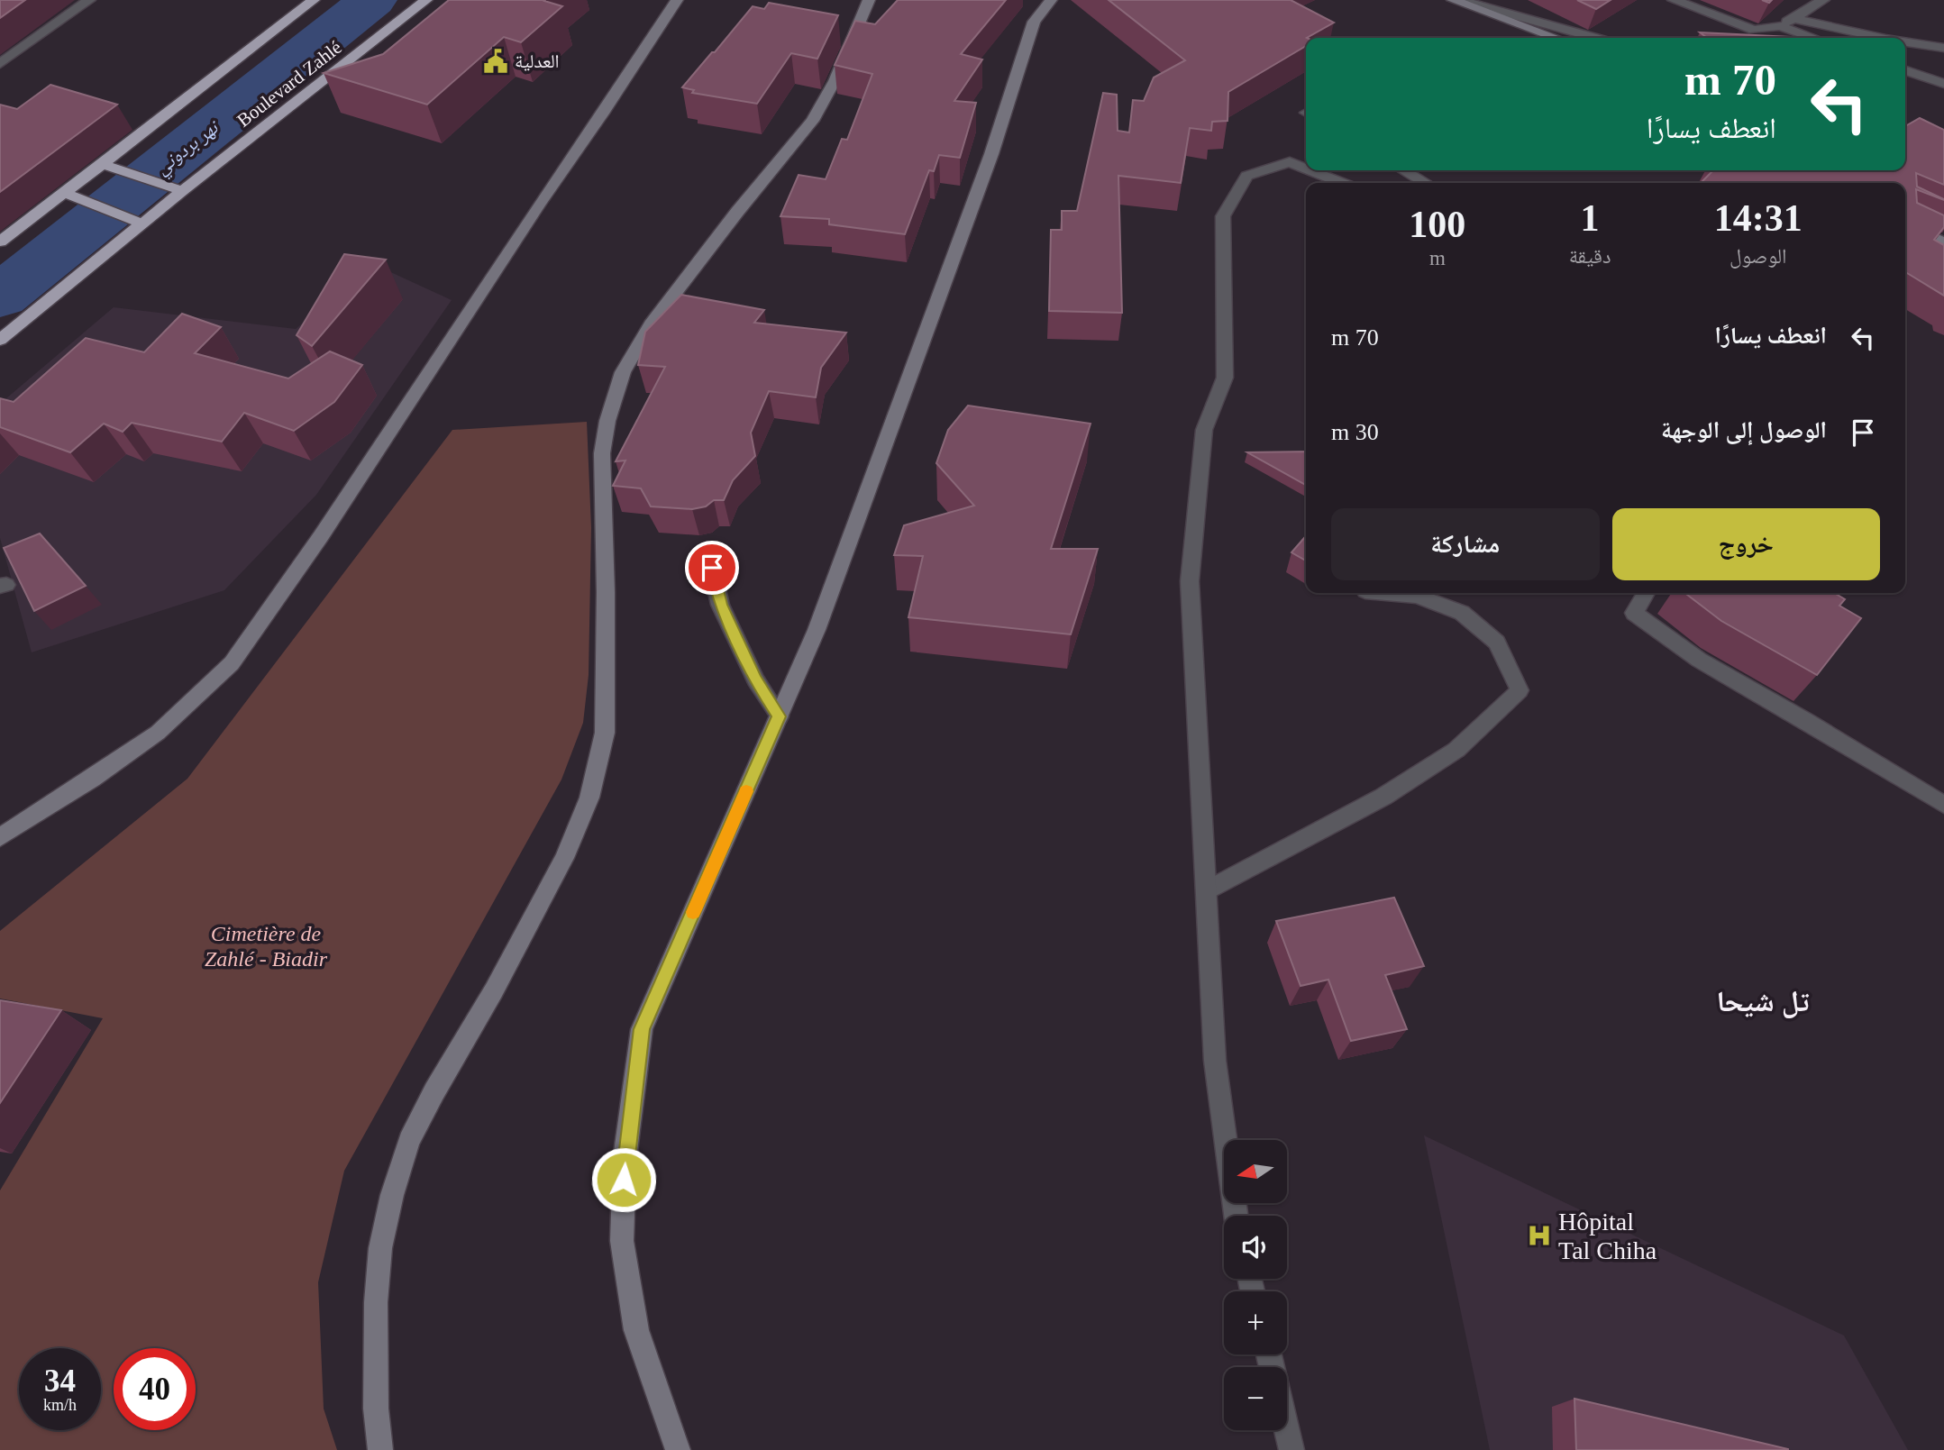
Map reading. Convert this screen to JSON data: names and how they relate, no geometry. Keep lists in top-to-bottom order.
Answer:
{
  "streets": {
    "highway": ["Boulevard Zahlé"]
  },
  "districts": ["تل شيحا"],
  "water": ["نهر بردوني"],
  "parks": ["Cimetière de Zahlé - Biadir"],
  "places": {
    "public building": ["العدلية"],
    "hospital": ["Hôpital Tal Chiha"]
  },
  "north": "left",
  "page": {
    "turn": ["70 m", "انعطف يسارًا"],
    "eta": [
      "14:31",
      "الوصول",
      "1",
      "دقيقة",
      "100",
      "m"
    ],
    "list": [
      {
        "name": "انعطف يسارًا",
        "value": "70 m"
      },
      {
        "name": "الوصول إلى الوجهة",
        "value": "30 m"
      }
    ],
    "buttons": ["خروج", "مشاركة"],
    "map_buttons": ["+", "−"],
    "speed": "34 km/h",
    "limit": "40"
  }
}
